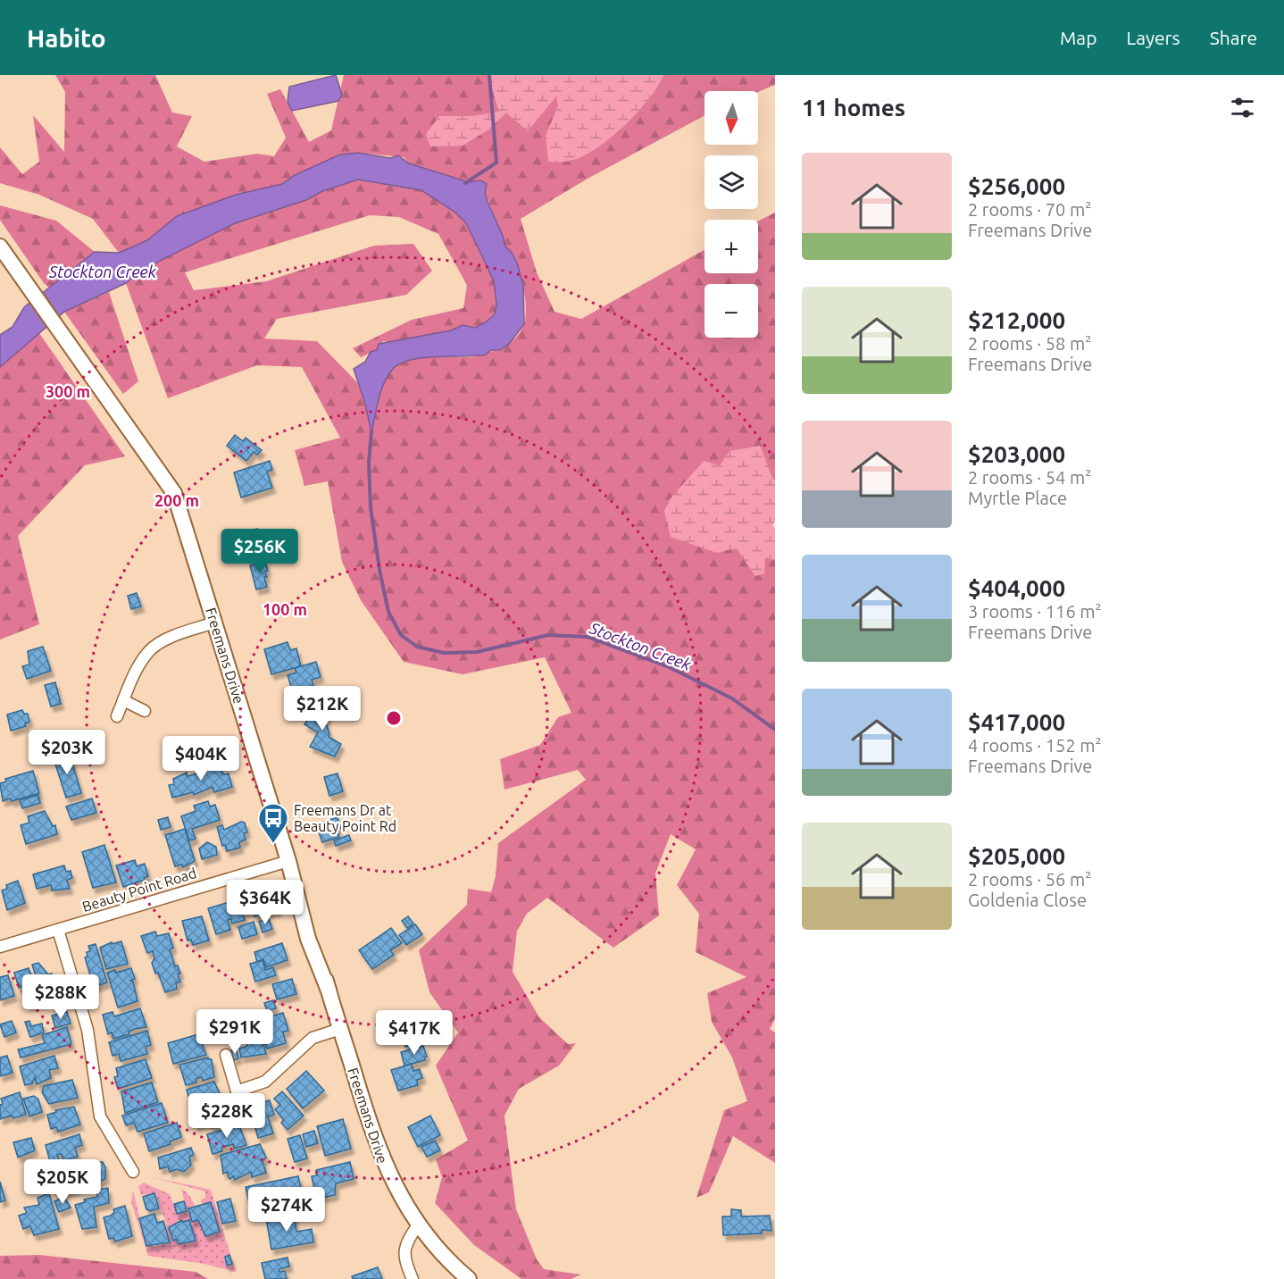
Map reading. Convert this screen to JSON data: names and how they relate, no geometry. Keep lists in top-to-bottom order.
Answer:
{
  "streets": {
    "main road": ["Freemans Drive"],
    "street": ["Beauty Point Road"]
  },
  "crossings": [
    ["Freemans Drive", "Beauty Point Road"]
  ],
  "water": ["Stockton Creek"],
  "places": {
    "bus stop": ["Freemans Dr at Beauty Point Rd"]
  },
  "north": "bottom",
  "page": {
    "header": "Habito",
    "nav": ["Map", "Layers", "Share"],
    "heading": "11 homes",
    "map_buttons": ["+", "−"],
    "list": [
      {
        "name": "$256,000",
        "note": "2 rooms · 70 m² · Freemans Drive"
      },
      {
        "name": "$212,000",
        "note": "2 rooms · 58 m² · Freemans Drive"
      },
      {
        "name": "$203,000",
        "note": "2 rooms · 54 m² · Myrtle Place"
      },
      {
        "name": "$404,000",
        "note": "3 rooms · 116 m² · Freemans Drive"
      },
      {
        "name": "$417,000",
        "note": "4 rooms · 152 m² · Freemans Drive"
      },
      {
        "name": "$205,000",
        "note": "2 rooms · 56 m² · Goldenia Close"
      }
    ],
    "price": [
      "$256K",
      "$212K",
      "$203K",
      "$404K",
      "$364K",
      "$288K",
      "$291K",
      "$417K",
      "$228K",
      "$205K",
      "$274K"
    ]
  },
  "rings": ["300 m", "200 m", "100 m"]
}
